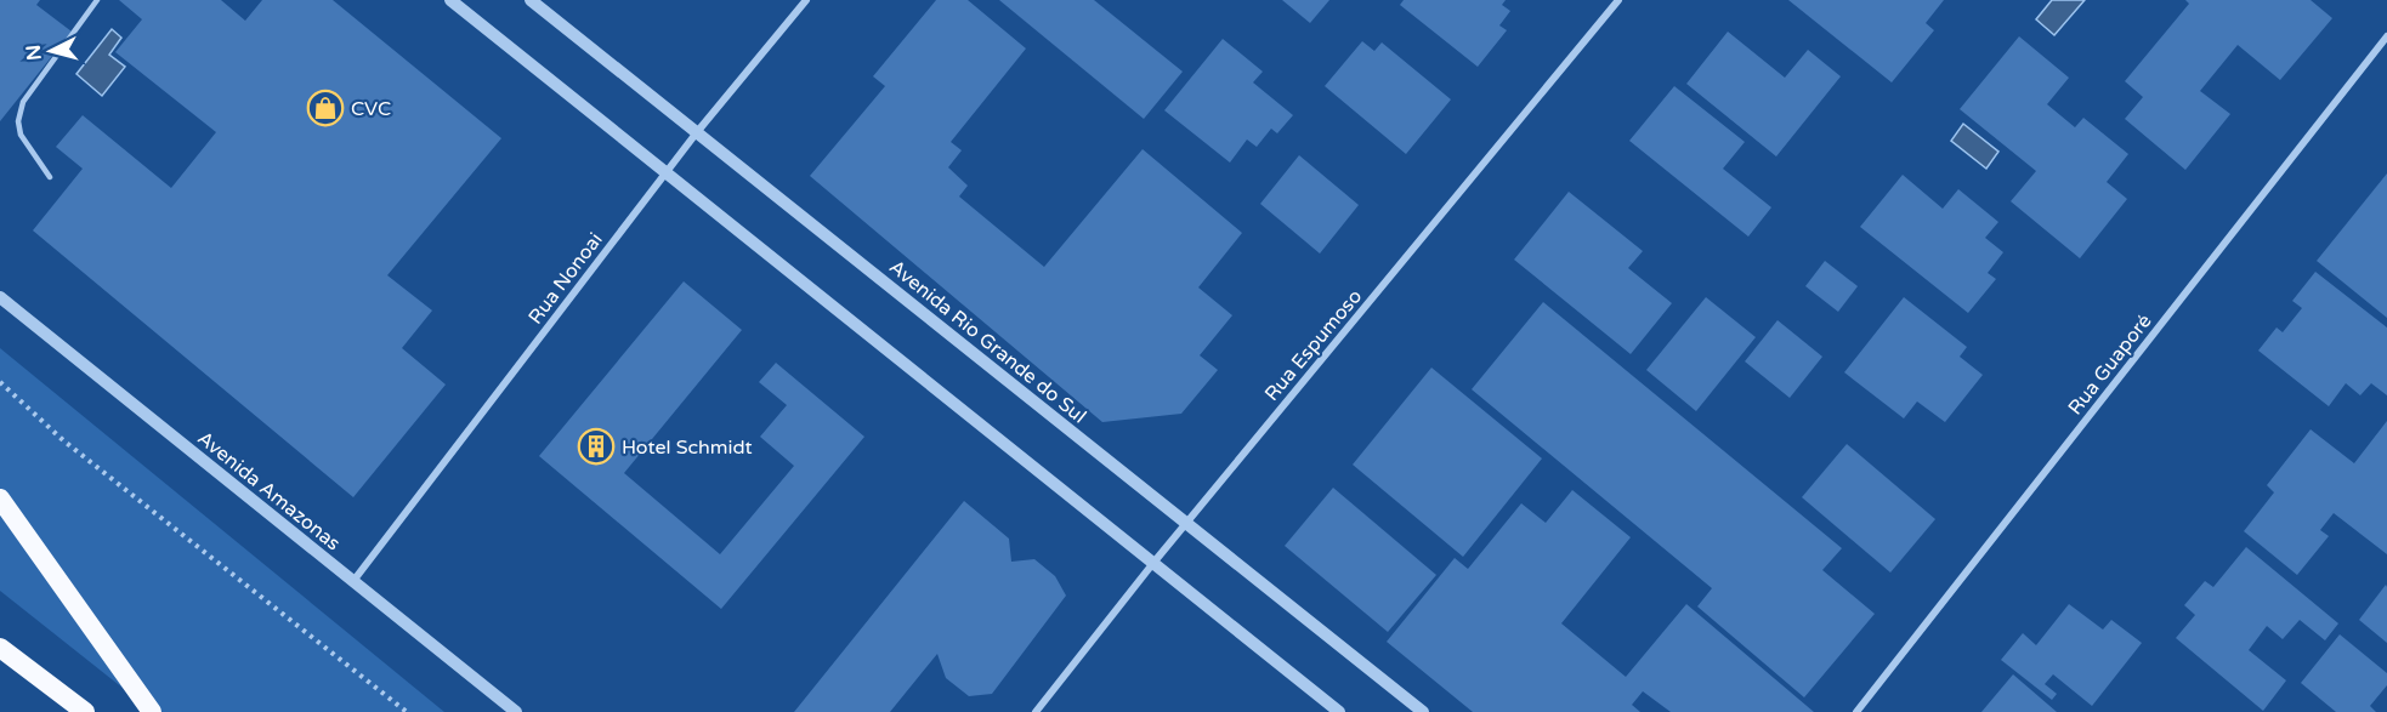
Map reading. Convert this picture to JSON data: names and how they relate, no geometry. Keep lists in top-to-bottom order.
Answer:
{
  "streets": {
    "street": [
      "Rua Nonoai",
      "Avenida Rio Grande do Sul",
      "Rua Espumoso",
      "Rua Guaporé",
      "Avenida Amazonas"
    ]
  },
  "crossings": [
    ["Rua Nonoai", "Avenida Rio Grande do Sul"],
    ["Rua Nonoai", "Avenida Amazonas"],
    ["Avenida Rio Grande do Sul", "Rua Espumoso"]
  ],
  "places": {
    "shop": ["CVC"],
    "building": ["Hotel Schmidt"]
  },
  "north": "left"
}
